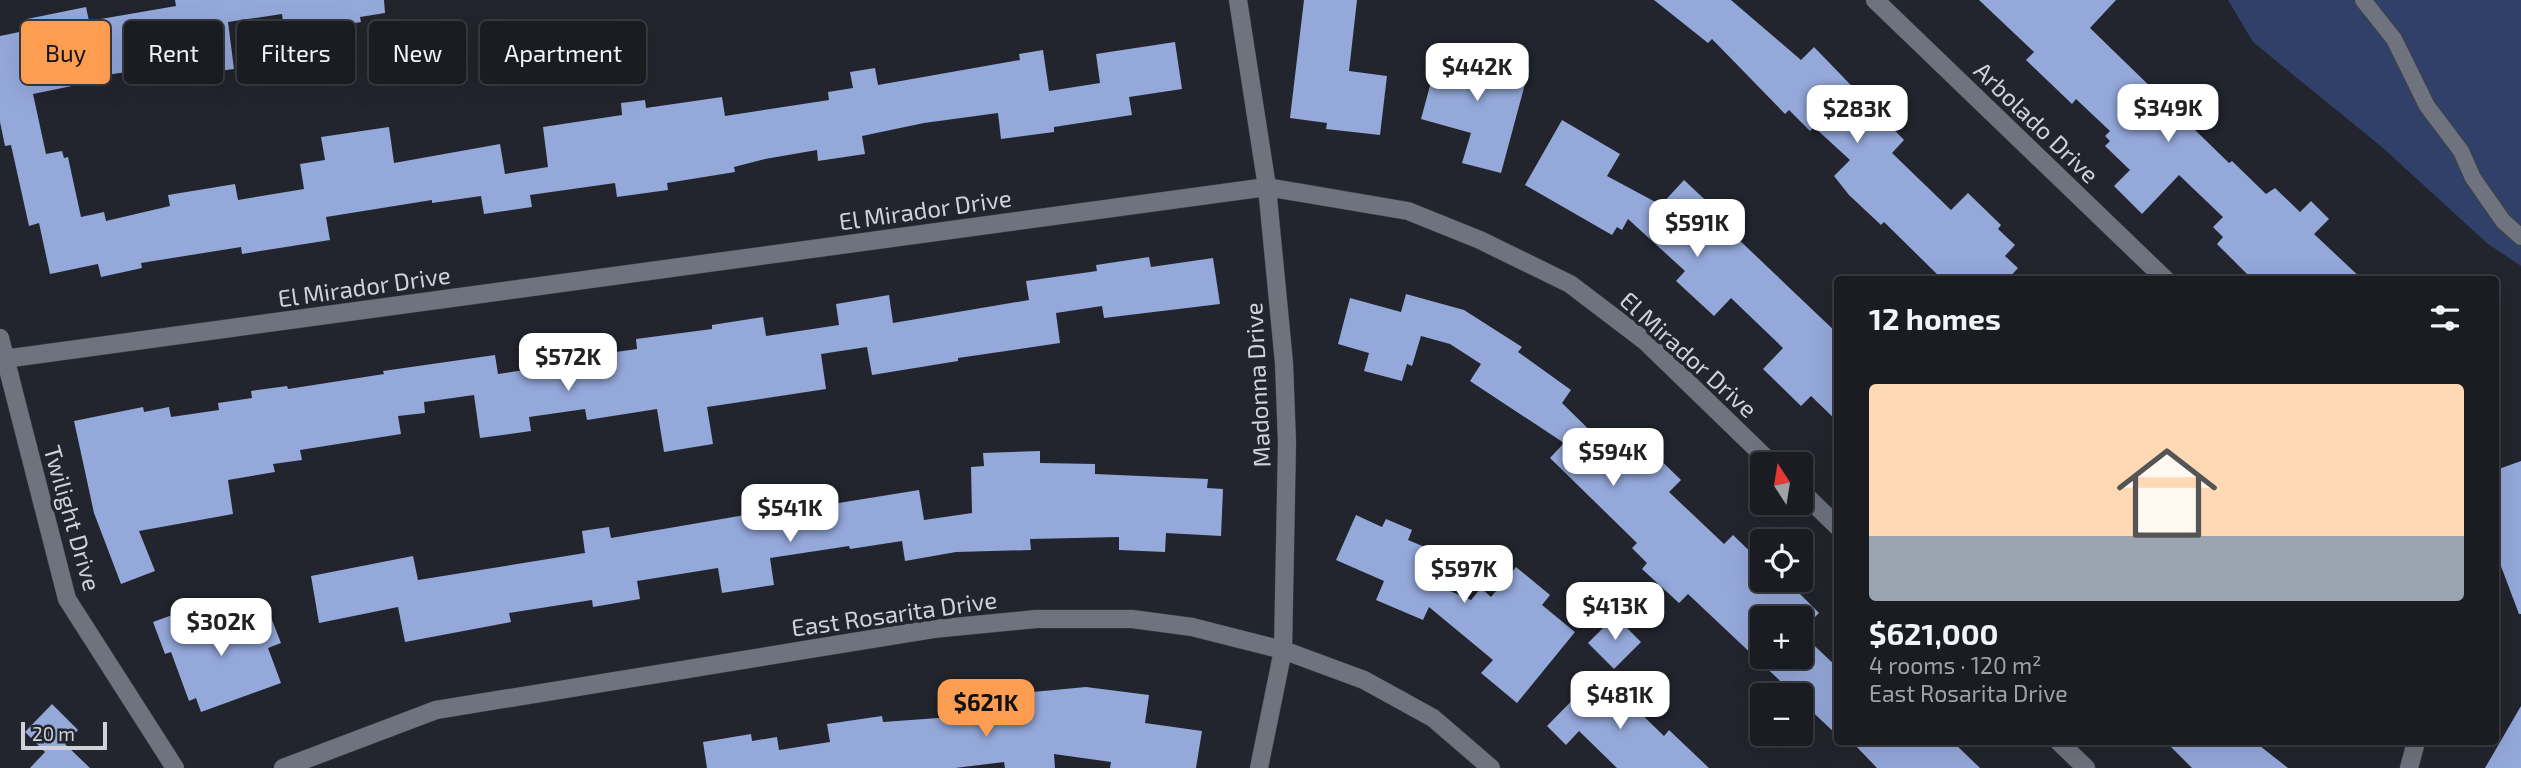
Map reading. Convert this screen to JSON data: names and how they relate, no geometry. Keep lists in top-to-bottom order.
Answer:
{
  "streets": {
    "street": [
      "Arbolado Drive",
      "El Mirador Drive",
      "Madonna Drive",
      "Twilight Drive",
      "East Rosarita Drive"
    ]
  },
  "crossings": [
    ["El Mirador Drive", "Madonna Drive"],
    ["El Mirador Drive", "Twilight Drive"],
    ["Madonna Drive", "East Rosarita Drive"]
  ],
  "scale_bar": "20 m",
  "north": "top",
  "page": {
    "chip": [
      "Buy",
      "Rent",
      "Filters",
      "New",
      "Apartment"
    ],
    "price": [
      "$442K",
      "$349K",
      "$283K",
      "$591K",
      "$572K",
      "$594K",
      "$541K",
      "$597K",
      "$413K",
      "$302K",
      "$481K",
      "$621K"
    ],
    "heading": "12 homes",
    "list": [
      {
        "name": "$621,000",
        "note": "4 rooms · 120 m² · East Rosarita Drive"
      }
    ],
    "map_buttons": ["+", "−"],
    "scale": "20 m"
  }
}
